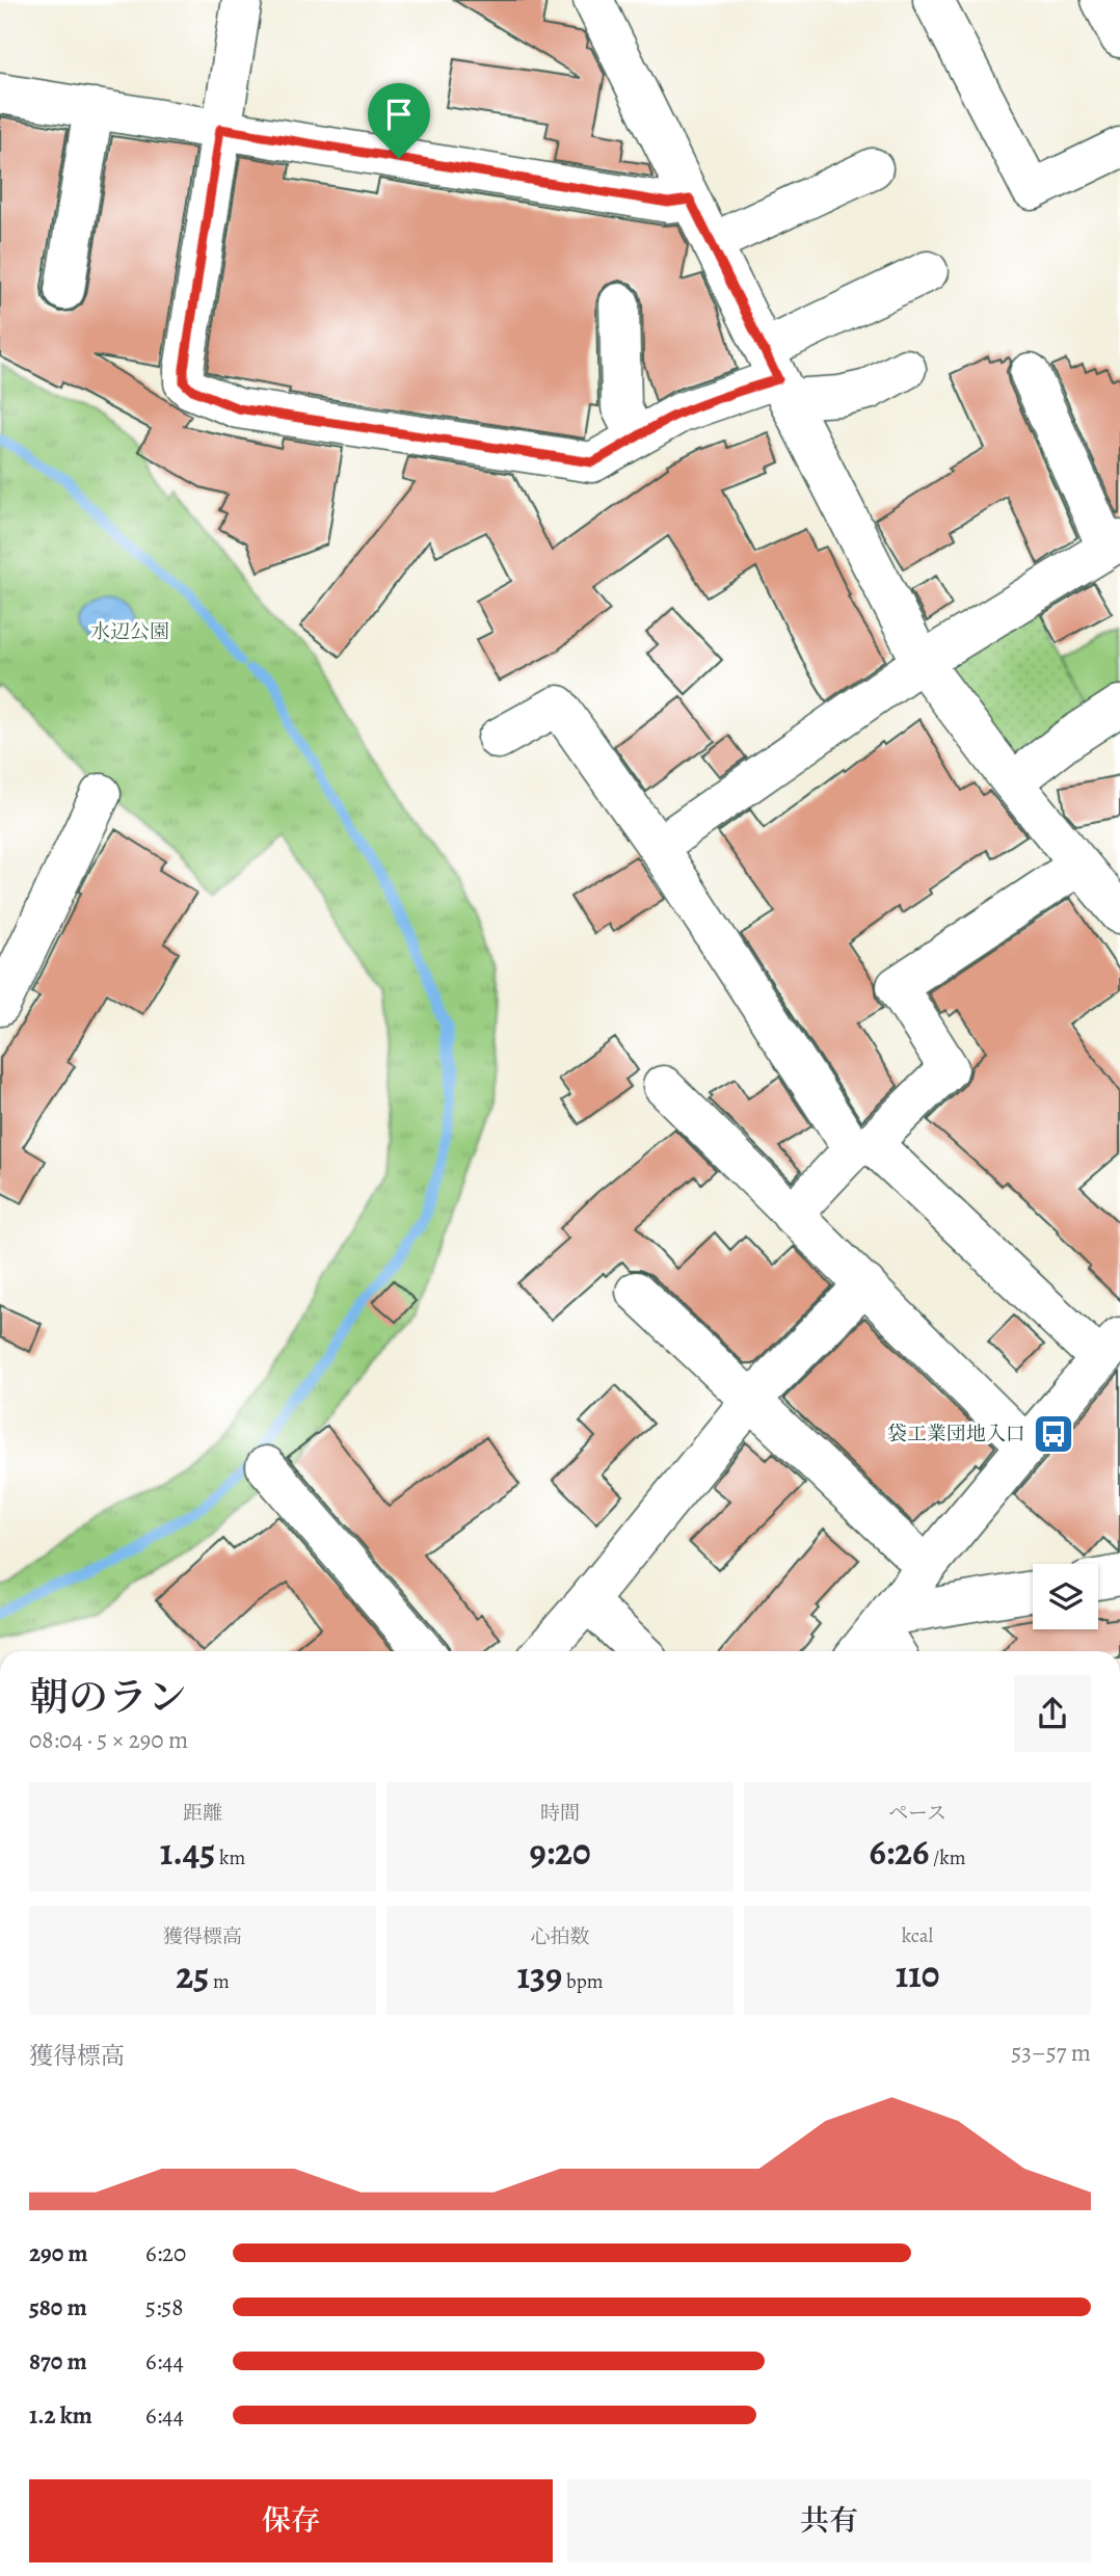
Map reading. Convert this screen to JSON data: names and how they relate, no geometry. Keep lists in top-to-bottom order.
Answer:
{
  "parks": ["水辺公園"],
  "places": {
    "bus stop": ["袋工業団地入口"]
  },
  "page": {
    "heading": ["朝のラン", "08:04 · 5 × 290 m"],
    "stats": [
      ["距離", "1.45 km"],
      ["時間", "9:20"],
      ["ペース", "6:26 /km"],
      ["獲得標高", "25 m"],
      ["心拍数", "139 bpm"],
      ["kcal", "110"]
    ],
    "chart": ["獲得標高", "53–57 m"],
    "list": [
      {
        "name": "290 m",
        "note": "6:20"
      },
      {
        "name": "580 m",
        "note": "5:58"
      },
      {
        "name": "870 m",
        "note": "6:44"
      },
      {
        "name": "1.2 km",
        "note": "6:44"
      }
    ],
    "buttons": ["保存", "共有"]
  }
}
